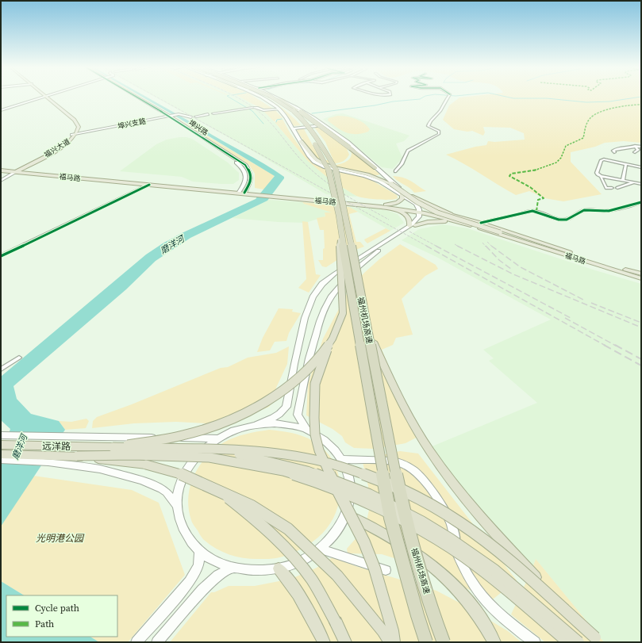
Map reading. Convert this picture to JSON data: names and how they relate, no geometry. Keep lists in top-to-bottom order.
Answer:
{
  "streets": {
    "highway": ["福州机场高速", "远洋路"],
    "main road": ["福兴大道", "福马路"],
    "street": ["埠兴支路", "埠兴路"]
  },
  "crossings": [
    ["埠兴支路", "埠兴路"],
    ["埠兴支路", "福兴大道"],
    ["埠兴路", "福马路"],
    ["福兴大道", "福马路"]
  ],
  "water": ["磨洋河"],
  "parks": ["光明港公园"],
  "legend": ["Cycle path", "Path"]
}
